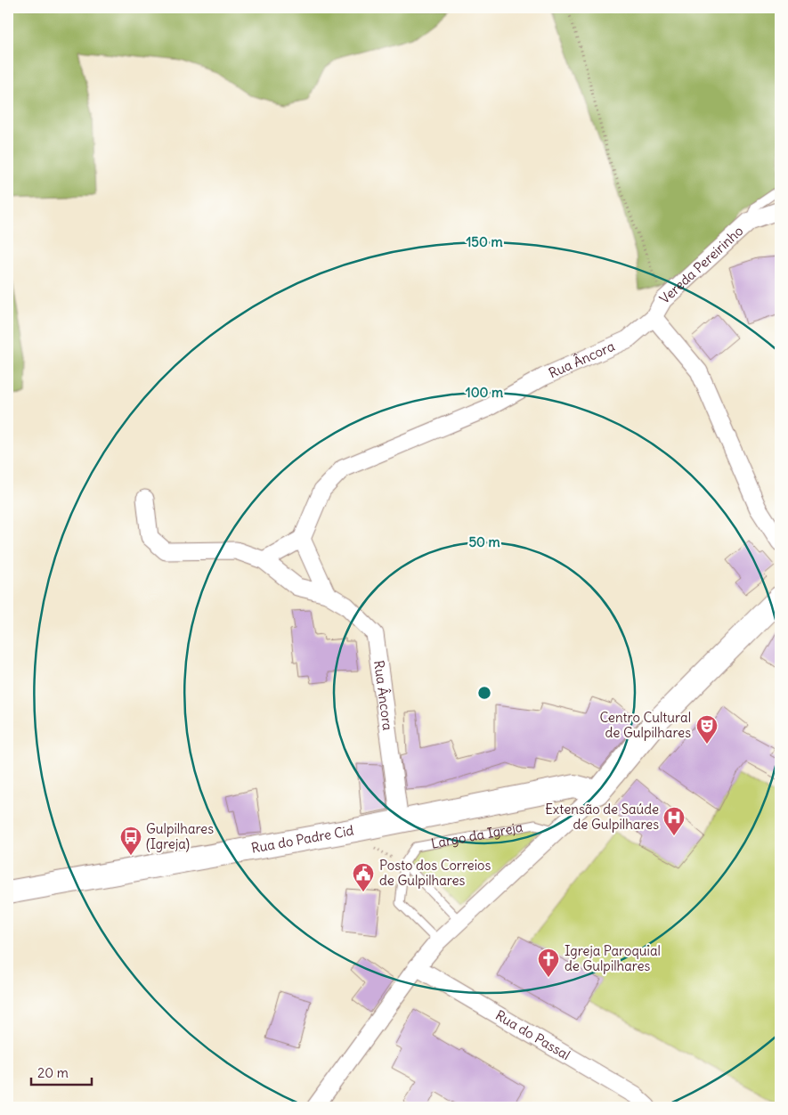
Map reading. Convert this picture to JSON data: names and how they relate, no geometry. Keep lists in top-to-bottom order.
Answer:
{
  "streets": {
    "street": [
      "Vereda Pereirinho",
      "Rua Âncora",
      "Largo da Igreja",
      "Rua do Padre Cid",
      "Rua do Passal"
    ]
  },
  "crossings": [
    ["Vereda Pereirinho", "Rua Âncora"],
    ["Rua Âncora", "Rua do Padre Cid"],
    ["Largo da Igreja", "Rua do Padre Cid"],
    ["Largo da Igreja", "Rua do Passal"]
  ],
  "places": {
    "theatre": ["Centro Cultural de Gulpilhares"],
    "hospital": ["Extensão de Saúde de Gulpilhares"],
    "bus stop": ["Gulpilhares (Igreja)"],
    "public building": ["Posto dos Correios de Gulpilhares"],
    "church": ["Igreja Paroquial de Gulpilhares"]
  },
  "scale_bar": "20 m",
  "rings": ["150 m", "100 m", "50 m"]
}
